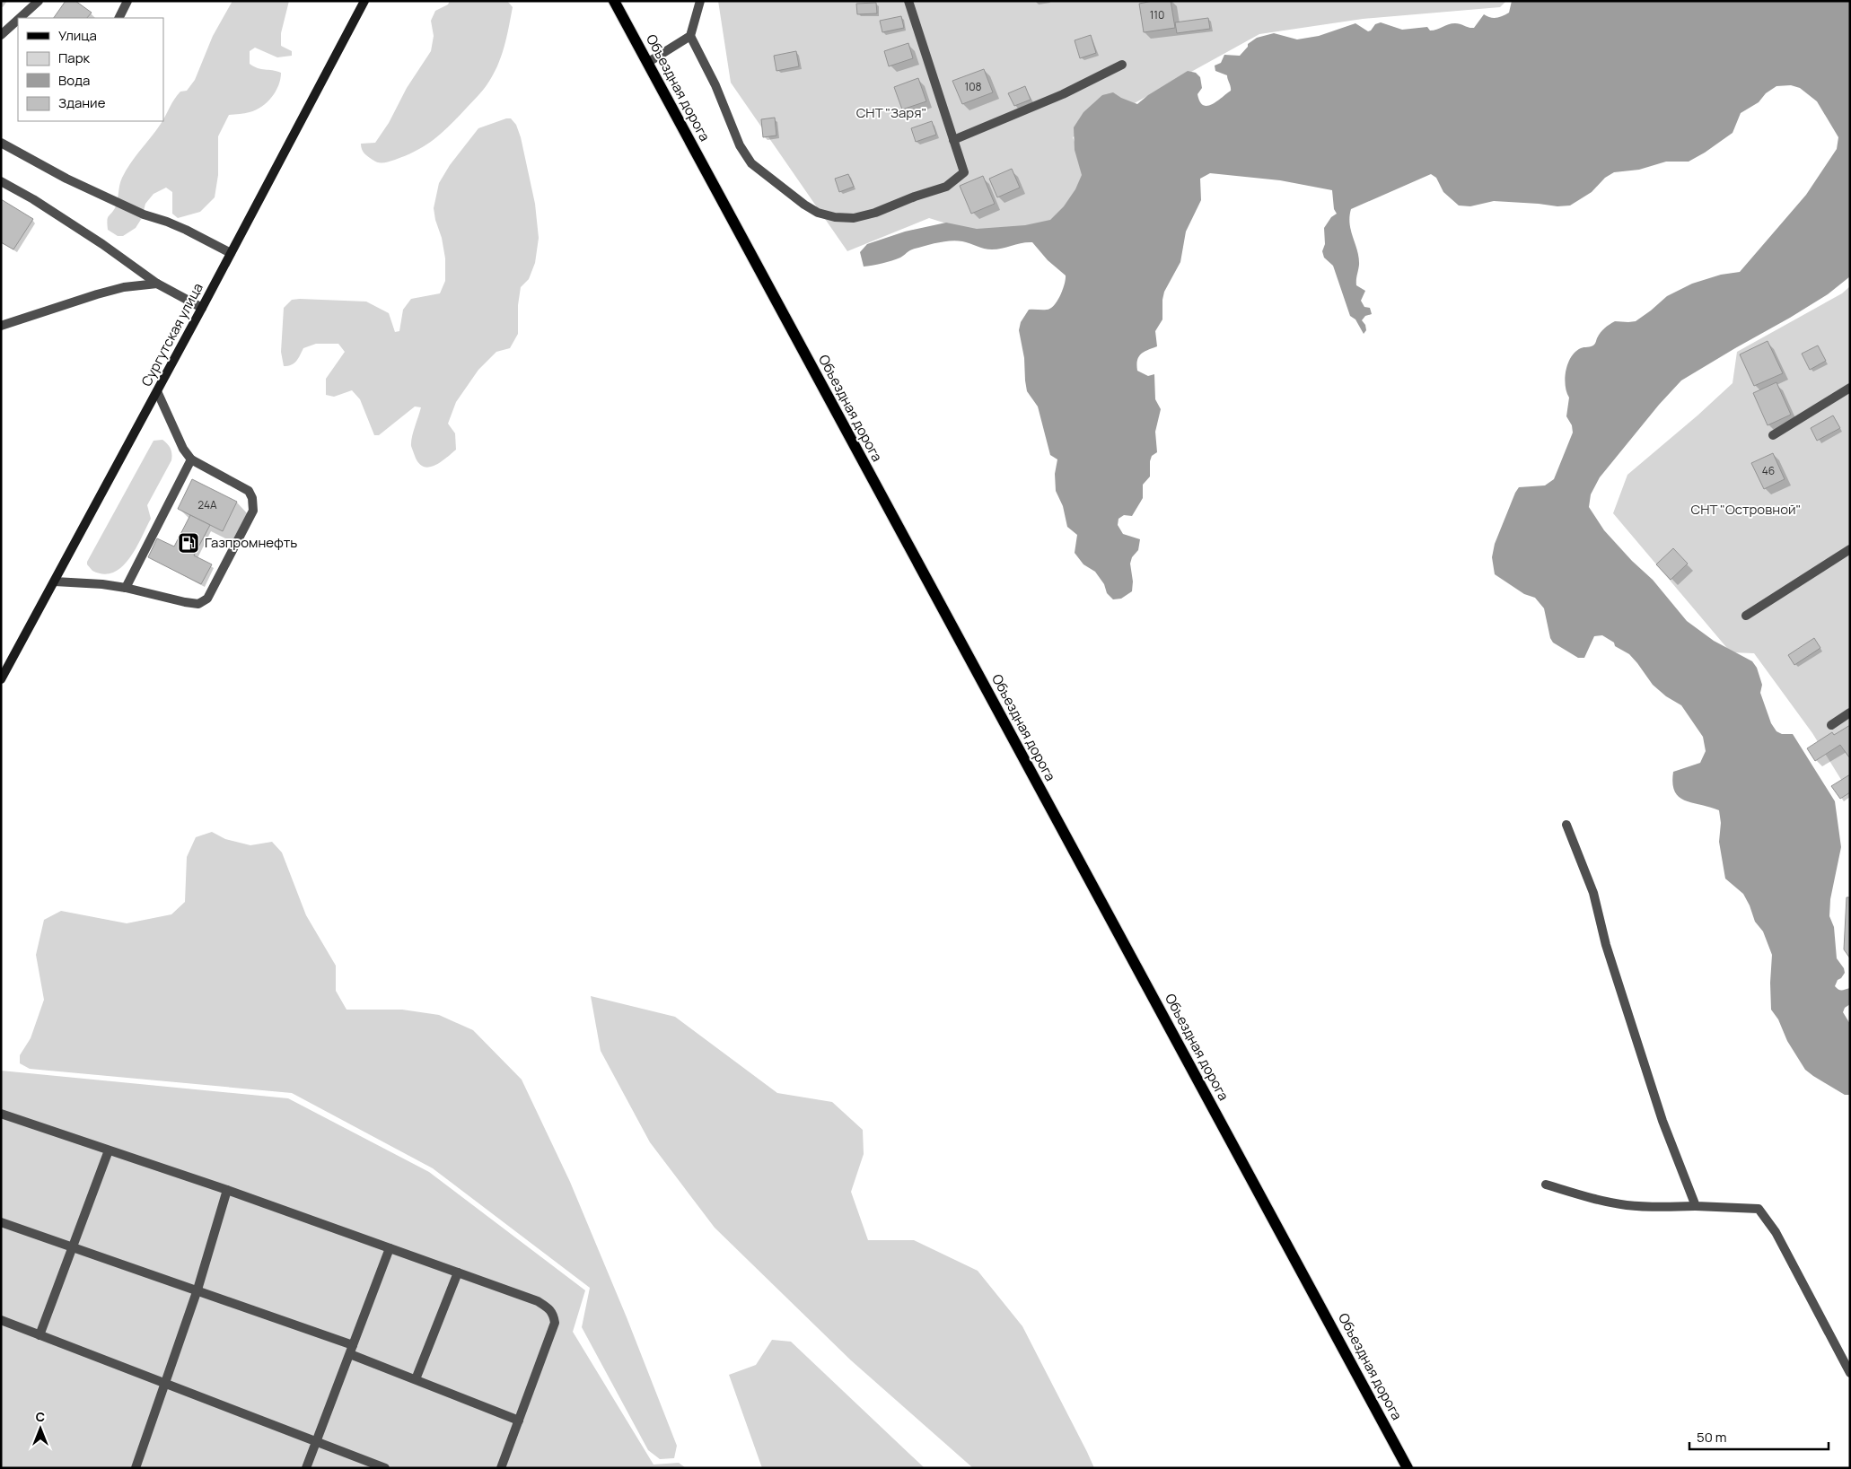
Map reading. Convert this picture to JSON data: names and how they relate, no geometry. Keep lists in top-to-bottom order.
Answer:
{
  "streets": {
    "main road": ["Объездная дорога", "Сургутская улица"]
  },
  "parks": ["СНТ \"Заря\"", "СНТ \"Островной\""],
  "places": {
    "fuel station": ["Газпромнефть"]
  },
  "house_numbers": [
    "110",
    "108",
    "46",
    "24А"
  ],
  "legend": [
    "Улица",
    "Парк",
    "Вода",
    "Здание"
  ],
  "scale_bar": "50 m",
  "north": "top"
}
